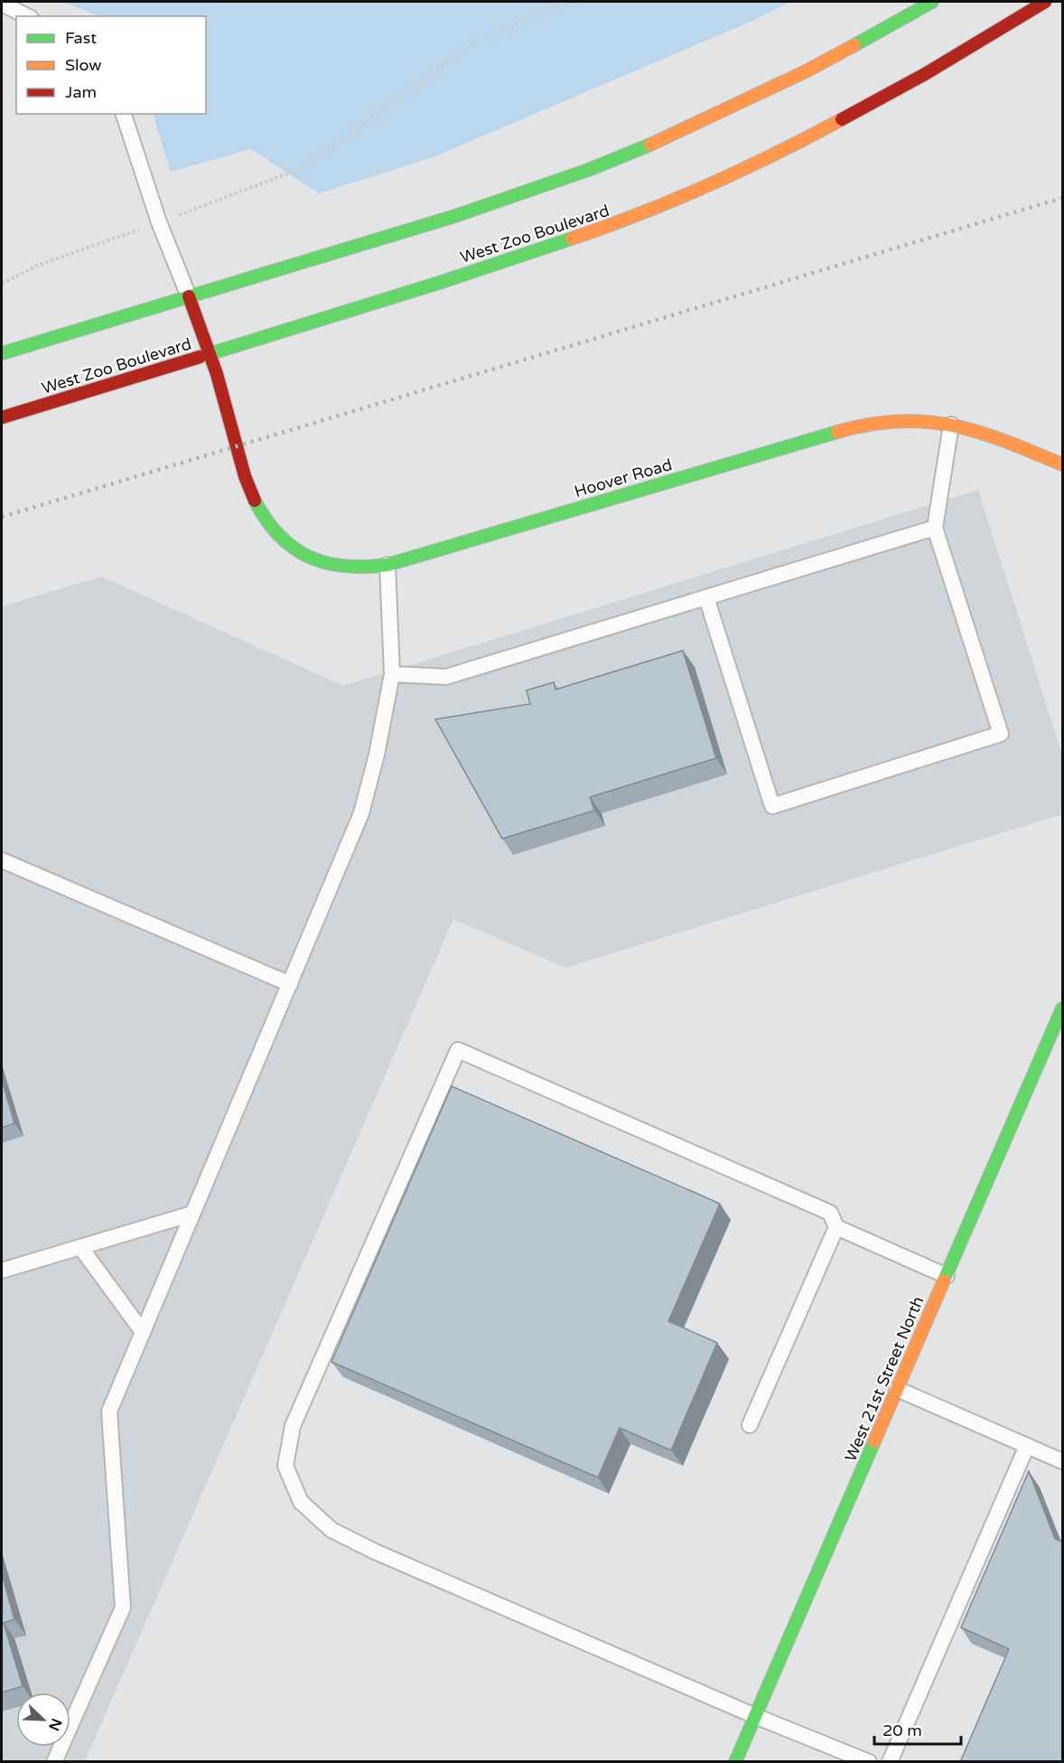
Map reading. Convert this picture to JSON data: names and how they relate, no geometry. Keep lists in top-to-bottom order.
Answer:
{
  "streets": {
    "main road": ["West Zoo Boulevard", "Hoover Road", "West 21st Street North"]
  },
  "crossings": [
    ["West Zoo Boulevard", "Hoover Road"]
  ],
  "legend": ["Fast", "Slow", "Jam"],
  "scale_bar": "20 m",
  "north": "bottom right"
}
